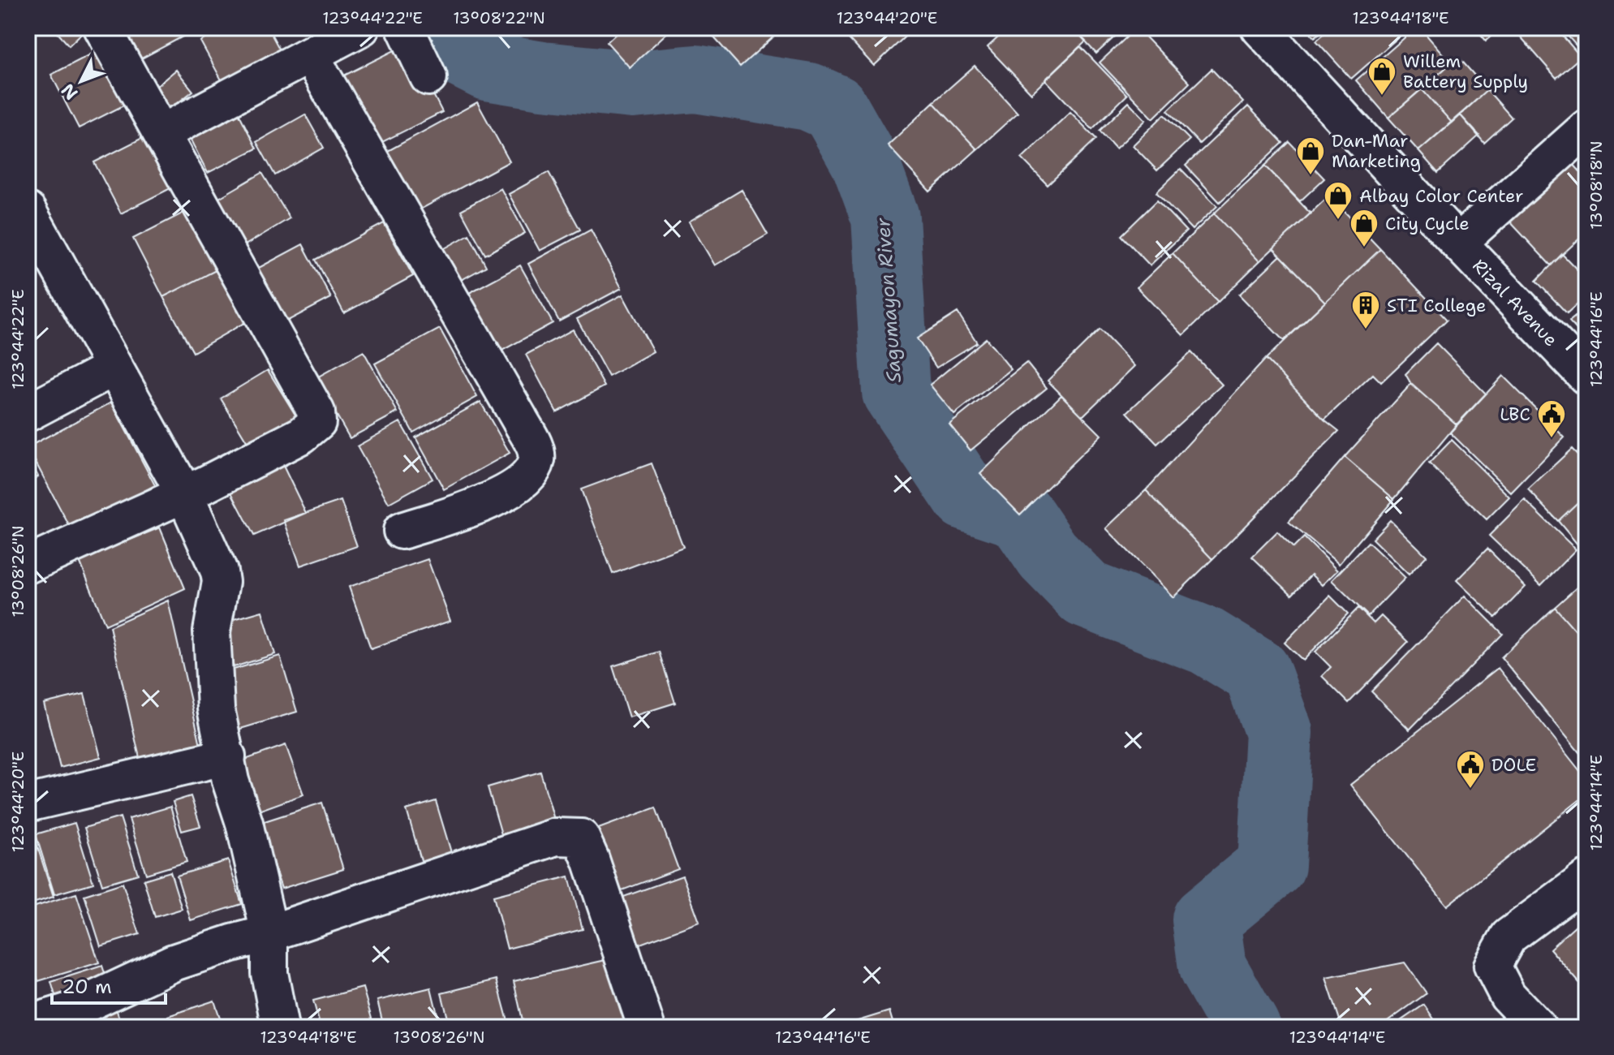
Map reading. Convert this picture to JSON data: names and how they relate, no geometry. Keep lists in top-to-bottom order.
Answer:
{
  "streets": {
    "street": ["Rizal Avenue"]
  },
  "water": ["Sagumayon River"],
  "places": {
    "shop": [
      "Willem Battery Supply",
      "Dan-Mar Marketing",
      "Albay Color Center",
      "City Cycle"
    ],
    "building": ["STI College"],
    "public building": ["LBC", "DOLE"]
  },
  "scale_bar": "20 m",
  "north": "bottom left",
  "coordinates": [
    "123°44'22\"E",
    "13°08'22\"N",
    "123°44'20\"E",
    "123°44'18\"E",
    "13°08'18\"N",
    "123°44'16\"E",
    "13°08'26\"N",
    "123°44'14\"E"
  ]
}
